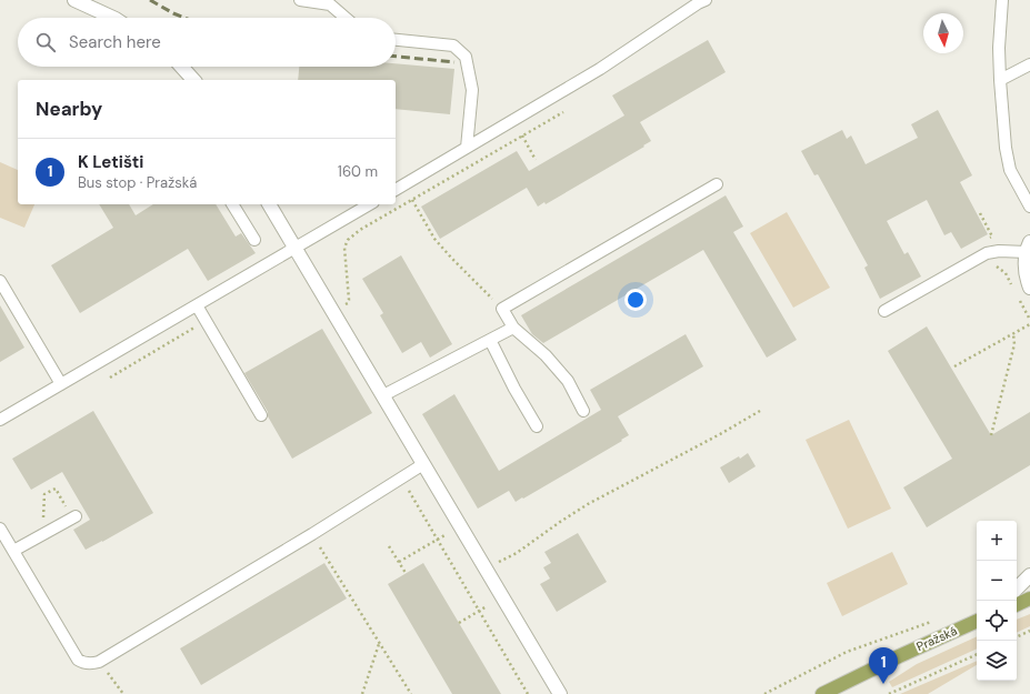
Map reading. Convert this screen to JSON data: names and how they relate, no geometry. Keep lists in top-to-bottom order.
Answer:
{
  "streets": {
    "main road": ["Pražská"]
  },
  "north": "bottom",
  "page": {
    "search": "Search here",
    "heading": "Nearby",
    "list": [
      {
        "mark": "1",
        "name": "K Letišti",
        "note": "Bus stop · Pražská",
        "value": "160 m"
      }
    ],
    "map_buttons": ["+", "−"],
    "pins": "1"
  }
}
